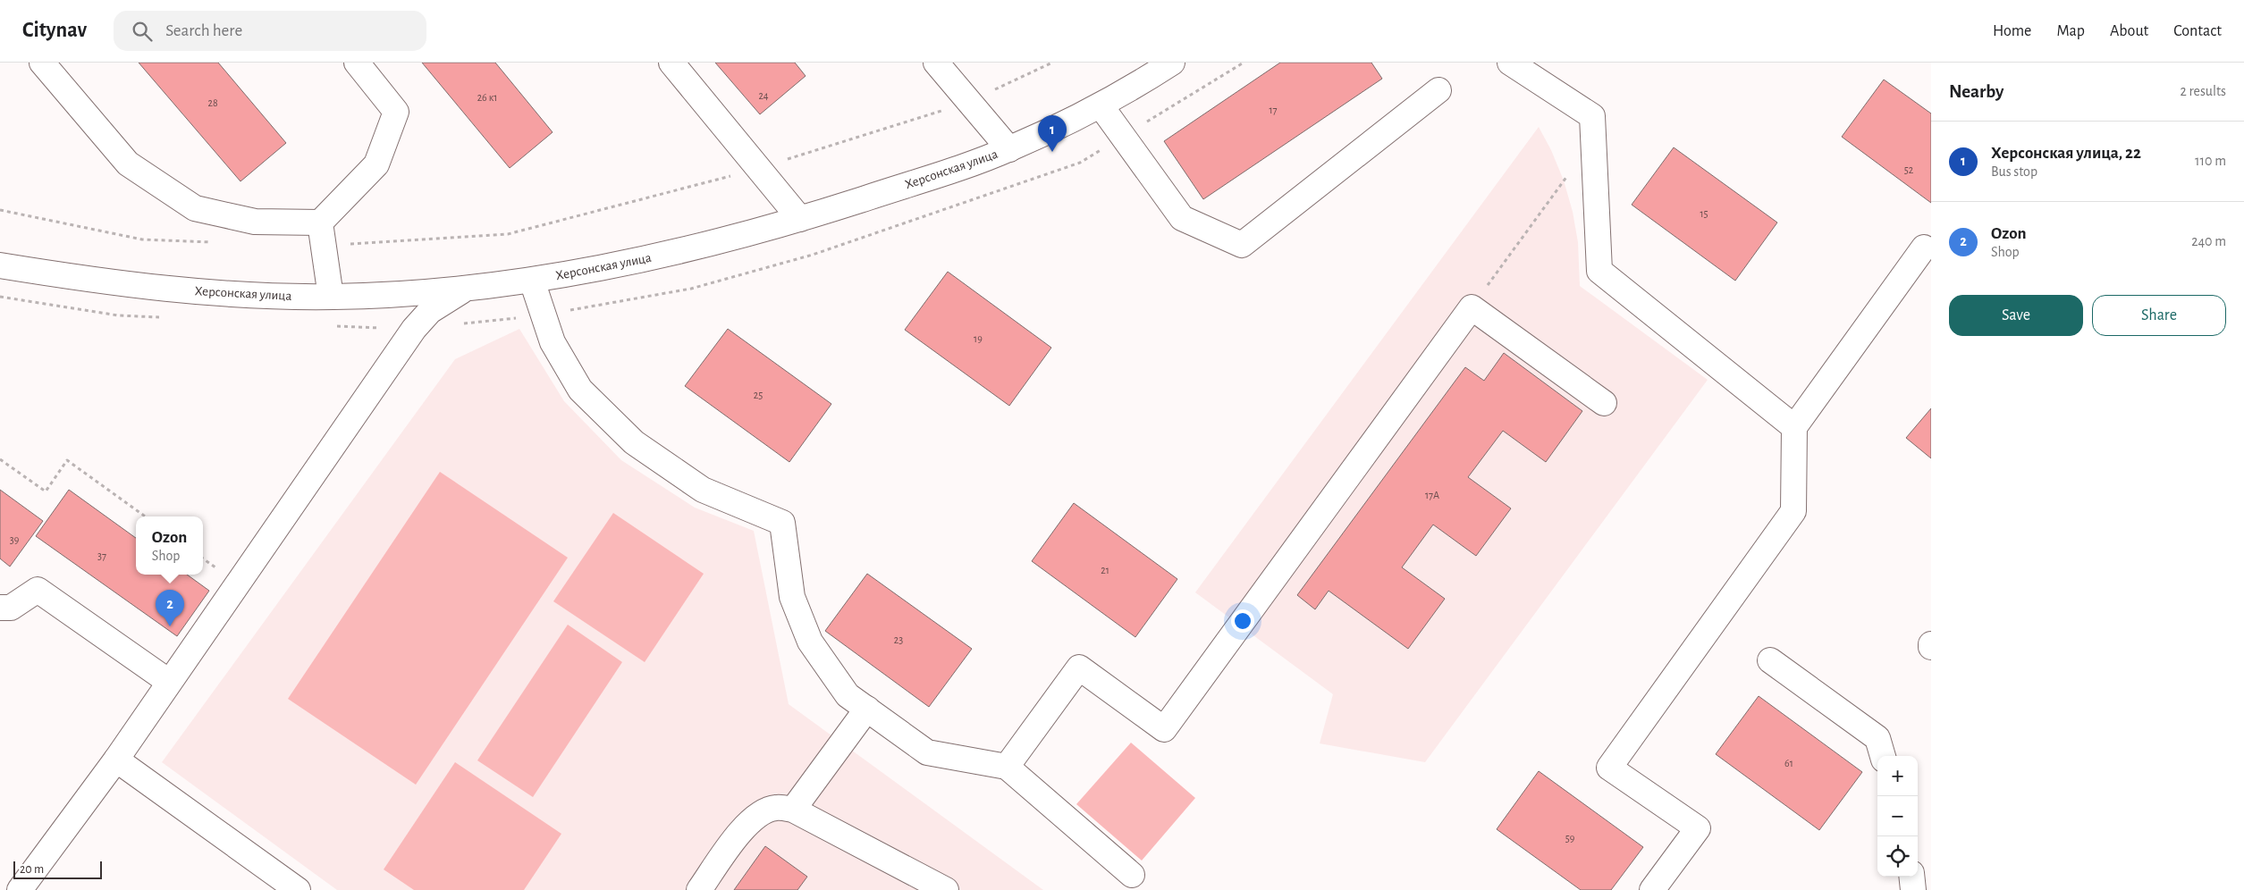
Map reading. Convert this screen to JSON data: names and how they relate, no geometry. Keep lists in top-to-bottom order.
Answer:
{
  "streets": {
    "street": ["Херсонская улица"]
  },
  "house_numbers": [
    "24",
    "26 к1",
    "28",
    "17",
    "52",
    "15",
    "19",
    "25",
    "17А",
    "39",
    "37",
    "21",
    "23",
    "61",
    "59"
  ],
  "scale_bar": "20 m",
  "page": {
    "header": "Citynav",
    "search": "Search here",
    "nav": [
      "Home",
      "Map",
      "About",
      "Contact"
    ],
    "heading": ["Nearby", "2 results"],
    "pins": ["1", "2"],
    "list": [
      {
        "mark": "1",
        "name": "Херсонская улица, 22",
        "note": "Bus stop",
        "value": "110 m"
      },
      {
        "mark": "2",
        "name": "Ozon",
        "note": "Shop",
        "value": "240 m"
      }
    ],
    "buttons": ["Save", "Share"],
    "popup": ["Ozon", "Shop"],
    "map_buttons": ["+", "−"],
    "scale": "20 m"
  }
}
